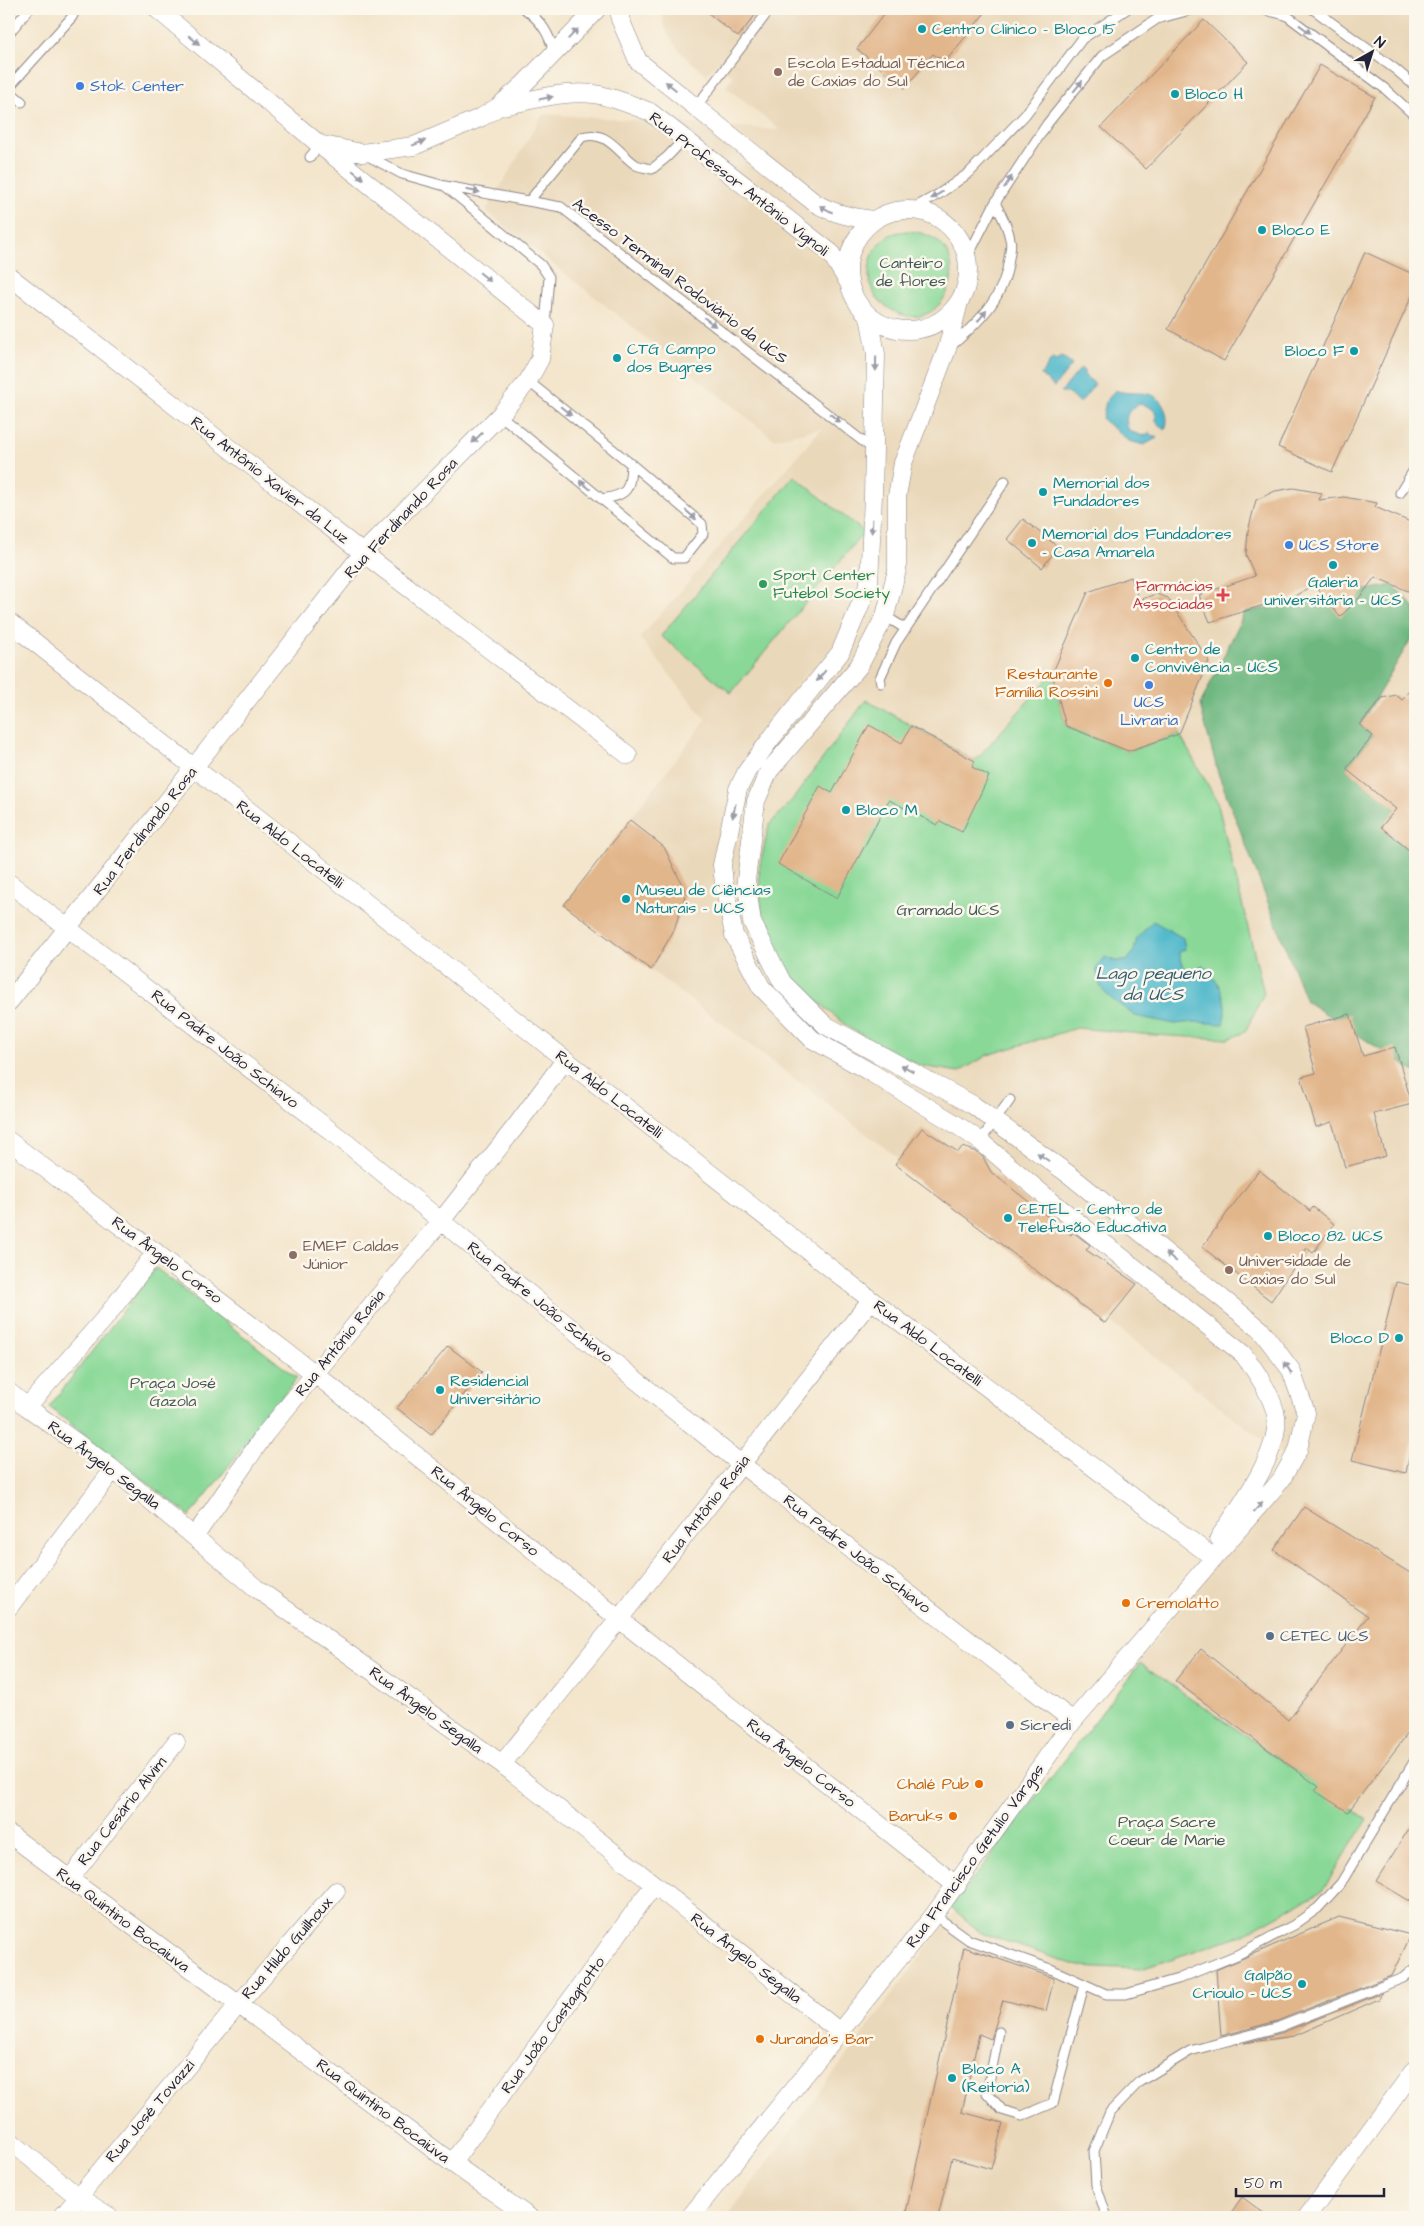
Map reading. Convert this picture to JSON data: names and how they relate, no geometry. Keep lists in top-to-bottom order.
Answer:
{
  "streets": {
    "street": [
      "Rua Professor Antônio Vignoli",
      "Rua Antônio Xavier da Luz",
      "Rua Ferdinando Rosa",
      "Rua Aldo Locatelli",
      "Rua Padre João Schiavo",
      "Rua Ângelo Corso",
      "Rua Antônio Rasia",
      "Rua Ângelo Segalla",
      "Rua Cesário Alvim",
      "Rua Francisco Getulio Vargas",
      "Rua Quintino Bocaiuva",
      "Rua Hildo Guilhoux",
      "Rua João Castagnotto",
      "Rua José Tovazzi",
      "Rua Quintino Bocaiúva"
    ],
    "lane": ["Acesso Terminal Rodoviário da UCS"]
  },
  "crossings": [
    ["Rua Antônio Xavier da Luz", "Rua Ferdinando Rosa"],
    ["Rua Ferdinando Rosa", "Rua Aldo Locatelli"],
    ["Rua Ferdinando Rosa", "Rua Padre João Schiavo"],
    ["Rua Aldo Locatelli", "Rua Antônio Rasia"],
    ["Rua Aldo Locatelli", "Rua Francisco Getulio Vargas"],
    ["Rua Padre João Schiavo", "Rua Antônio Rasia"],
    ["Rua Padre João Schiavo", "Rua Francisco Getulio Vargas"],
    ["Rua Ângelo Corso", "Rua Antônio Rasia"],
    ["Rua Ângelo Corso", "Rua Francisco Getulio Vargas"],
    ["Rua Antônio Rasia", "Rua Ângelo Segalla"],
    ["Rua Ângelo Segalla", "Rua Francisco Getulio Vargas"],
    ["Rua Ângelo Segalla", "Rua João Castagnotto"],
    ["Rua Cesário Alvim", "Rua Quintino Bocaiuva"],
    ["Rua Quintino Bocaiuva", "Rua Hildo Guilhoux"],
    ["Rua Quintino Bocaiuva", "Rua José Tovazzi"],
    ["Rua Quintino Bocaiuva", "Rua Quintino Bocaiúva"],
    ["Rua Hildo Guilhoux", "Rua José Tovazzi"],
    ["Rua Hildo Guilhoux", "Rua Quintino Bocaiúva"],
    ["Rua João Castagnotto", "Rua Quintino Bocaiúva"],
    ["Rua José Tovazzi", "Rua Quintino Bocaiúva"]
  ],
  "one_way": ["Acesso Terminal Rodoviário da UCS"],
  "water": ["Lago pequeno da UCS"],
  "parks": [
    "Canteiro de flores",
    "Gramado UCS",
    "Praça José Gazola",
    "Praça Sacre Coeur de Marie"
  ],
  "places": {
    "other": [
      "Centro Clínico - Bloco 15",
      "Escola Estadual Técnica de Caxias do Sul",
      "Stok Center",
      "Bloco H",
      "Bloco E",
      "Bloco F",
      "CTG Campo dos Bugres",
      "Memorial dos Fundadores",
      "Memorial dos Fundadores - Casa Amarela",
      "UCS Store",
      "Galeria universitária - UCS",
      "Sport Center Futebol Society",
      "Centro de Convivência - UCS",
      "Restaurante Família Rossini",
      "UCS Livraria",
      "Bloco M",
      "Museu de Ciências Naturais - UCS",
      "CETEL - Centro de Telefusão Educativa",
      "Bloco 82 UCS",
      "EMEF Caldas Júnior",
      "Universidade de Caxias do Sul",
      "Bloco D",
      "Residencial Universitário",
      "Cremolatto",
      "CETEC UCS",
      "Sicredi",
      "Chalé Pub",
      "Baruks",
      "Galpão Crioulo - UCS",
      "Juranda's Bar",
      "Bloco A (Reitoria)"
    ],
    "health": ["Farmácias Associadas"]
  },
  "scale_bar": "50 m",
  "north": "top right"
}
